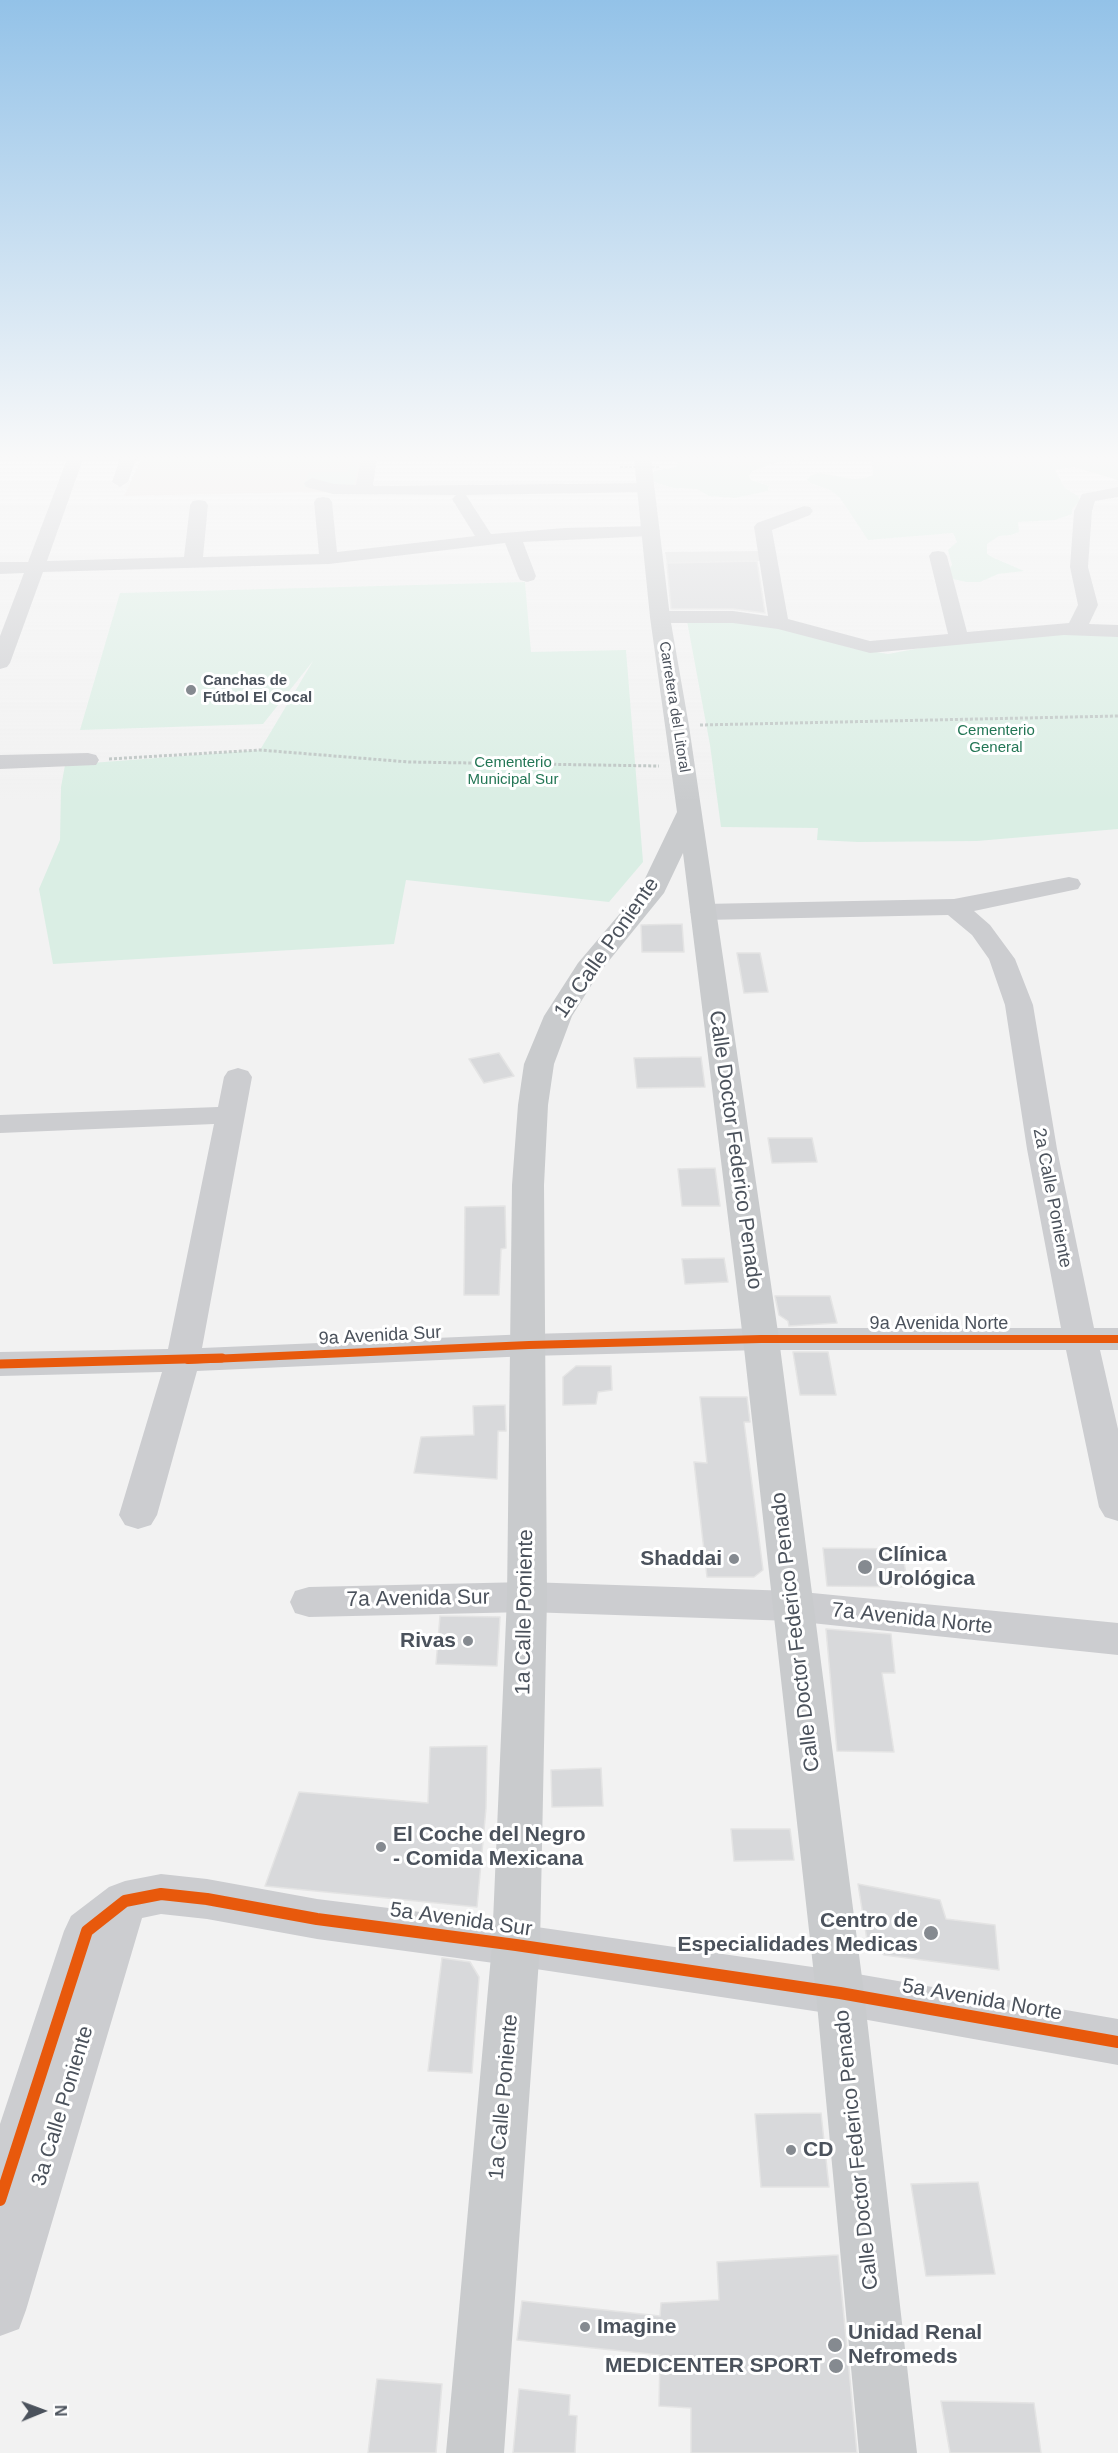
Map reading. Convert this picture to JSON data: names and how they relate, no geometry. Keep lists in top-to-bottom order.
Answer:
{
  "streets": {
    "main road": ["Carretera del Litoral", "1a Calle Poniente", "Calle Doctor Federico Penado"],
    "street": [
      "2a Calle Poniente",
      "9a Avenida Norte",
      "9a Avenida Sur",
      "7a Avenida Sur",
      "7a Avenida Norte",
      "5a Avenida Sur",
      "5a Avenida Norte",
      "3a Calle Poniente"
    ]
  },
  "crossings": [
    ["Carretera del Litoral", "1a Calle Poniente"],
    ["Carretera del Litoral", "Calle Doctor Federico Penado"],
    ["1a Calle Poniente", "Calle Doctor Federico Penado"],
    ["1a Calle Poniente", "9a Avenida Sur"],
    ["1a Calle Poniente", "7a Avenida Sur"],
    ["1a Calle Poniente", "7a Avenida Norte"],
    ["1a Calle Poniente", "5a Avenida Sur"],
    ["Calle Doctor Federico Penado", "9a Avenida Norte"],
    ["Calle Doctor Federico Penado", "9a Avenida Sur"],
    ["Calle Doctor Federico Penado", "7a Avenida Norte"],
    ["Calle Doctor Federico Penado", "5a Avenida Sur"],
    ["Calle Doctor Federico Penado", "5a Avenida Norte"],
    ["2a Calle Poniente", "9a Avenida Norte"],
    ["9a Avenida Norte", "9a Avenida Sur"],
    ["7a Avenida Sur", "7a Avenida Norte"],
    ["5a Avenida Sur", "5a Avenida Norte"],
    ["5a Avenida Sur", "3a Calle Poniente"]
  ],
  "parks": ["Cementerio General", "Cementerio Municipal Sur"],
  "places": [
    "Canchas de Fútbol El Cocal",
    "Shaddai",
    "Clínica Urológica",
    "Rivas",
    "El Coche del Negro - Comida Mexicana",
    "Centro de Especialidades Medicas",
    "CD",
    "Imagine",
    "Unidad Renal Nefromeds",
    "MEDICENTER SPORT"
  ],
  "north": "right"
}
